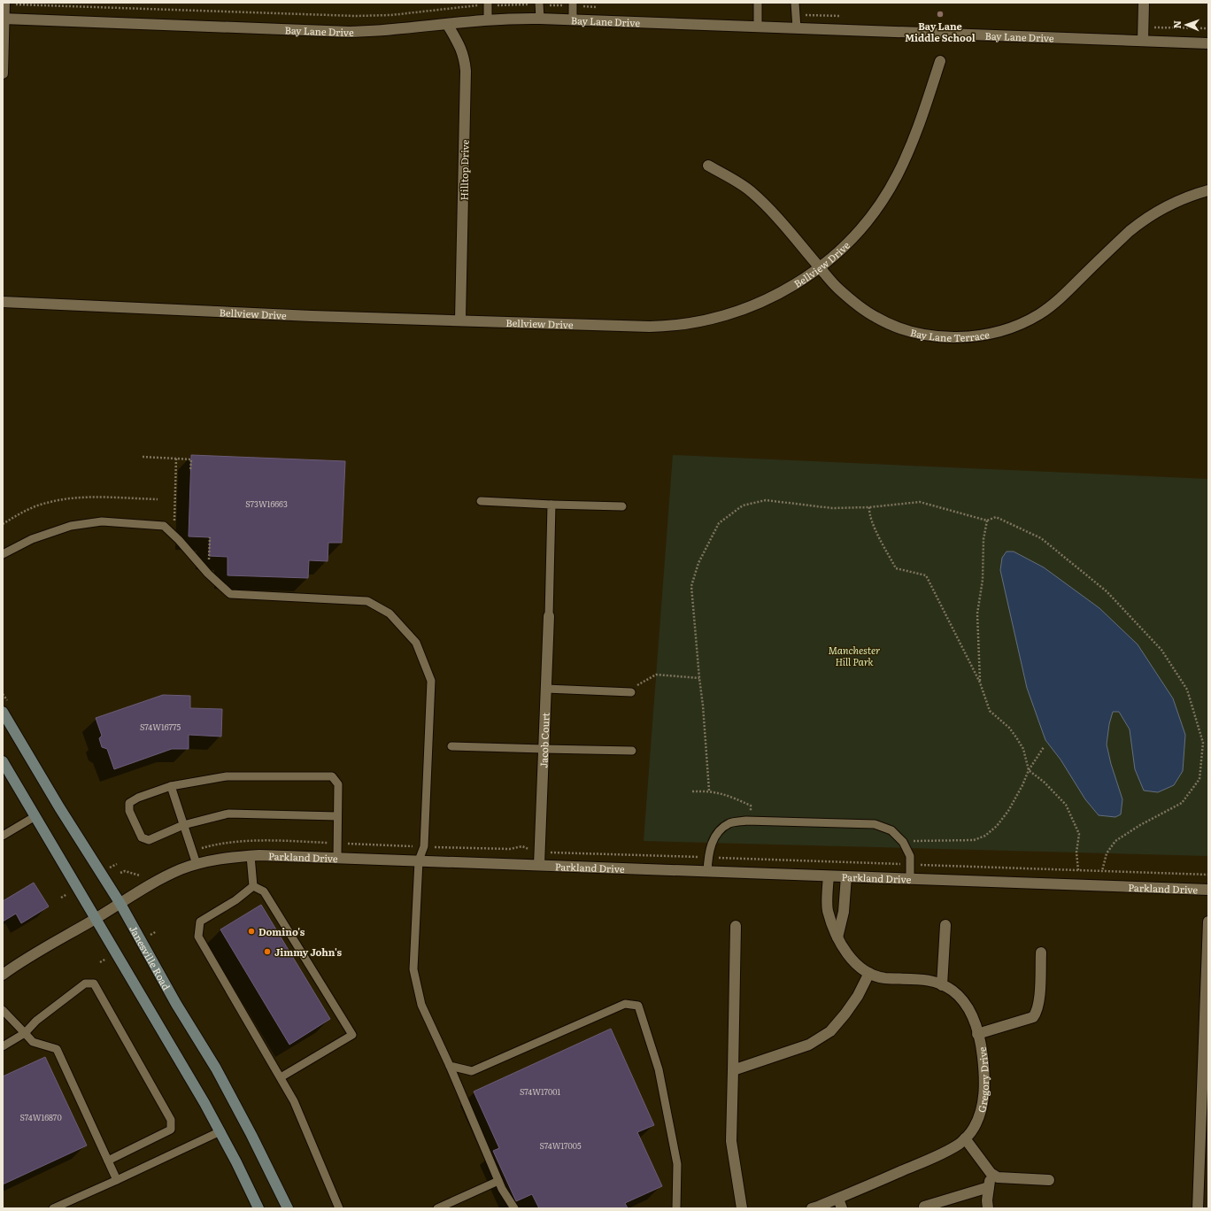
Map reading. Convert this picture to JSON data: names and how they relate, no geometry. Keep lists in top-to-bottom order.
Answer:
{
  "streets": {
    "main road": ["Janesville Road"],
    "street": [
      "Bay Lane Drive",
      "Hilltop Drive",
      "Bellview Drive",
      "Bay Lane Terrace",
      "Jacob Court",
      "Parkland Drive",
      "Gregory Drive"
    ]
  },
  "crossings": [
    ["Bay Lane Drive", "Hilltop Drive"],
    ["Hilltop Drive", "Bellview Drive"],
    ["Bellview Drive", "Bay Lane Terrace"],
    ["Jacob Court", "Parkland Drive"],
    ["Parkland Drive", "Janesville Road"],
    ["Parkland Drive", "Gregory Drive"]
  ],
  "parks": ["Manchester Hill Park"],
  "places": ["Bay Lane Middle School", "Domino's", "Jimmy John's"],
  "house_numbers": [
    "S73W16663",
    "S74W16775",
    "S74W17001",
    "S74W16870",
    "S74W17005"
  ],
  "north": "left"
}
